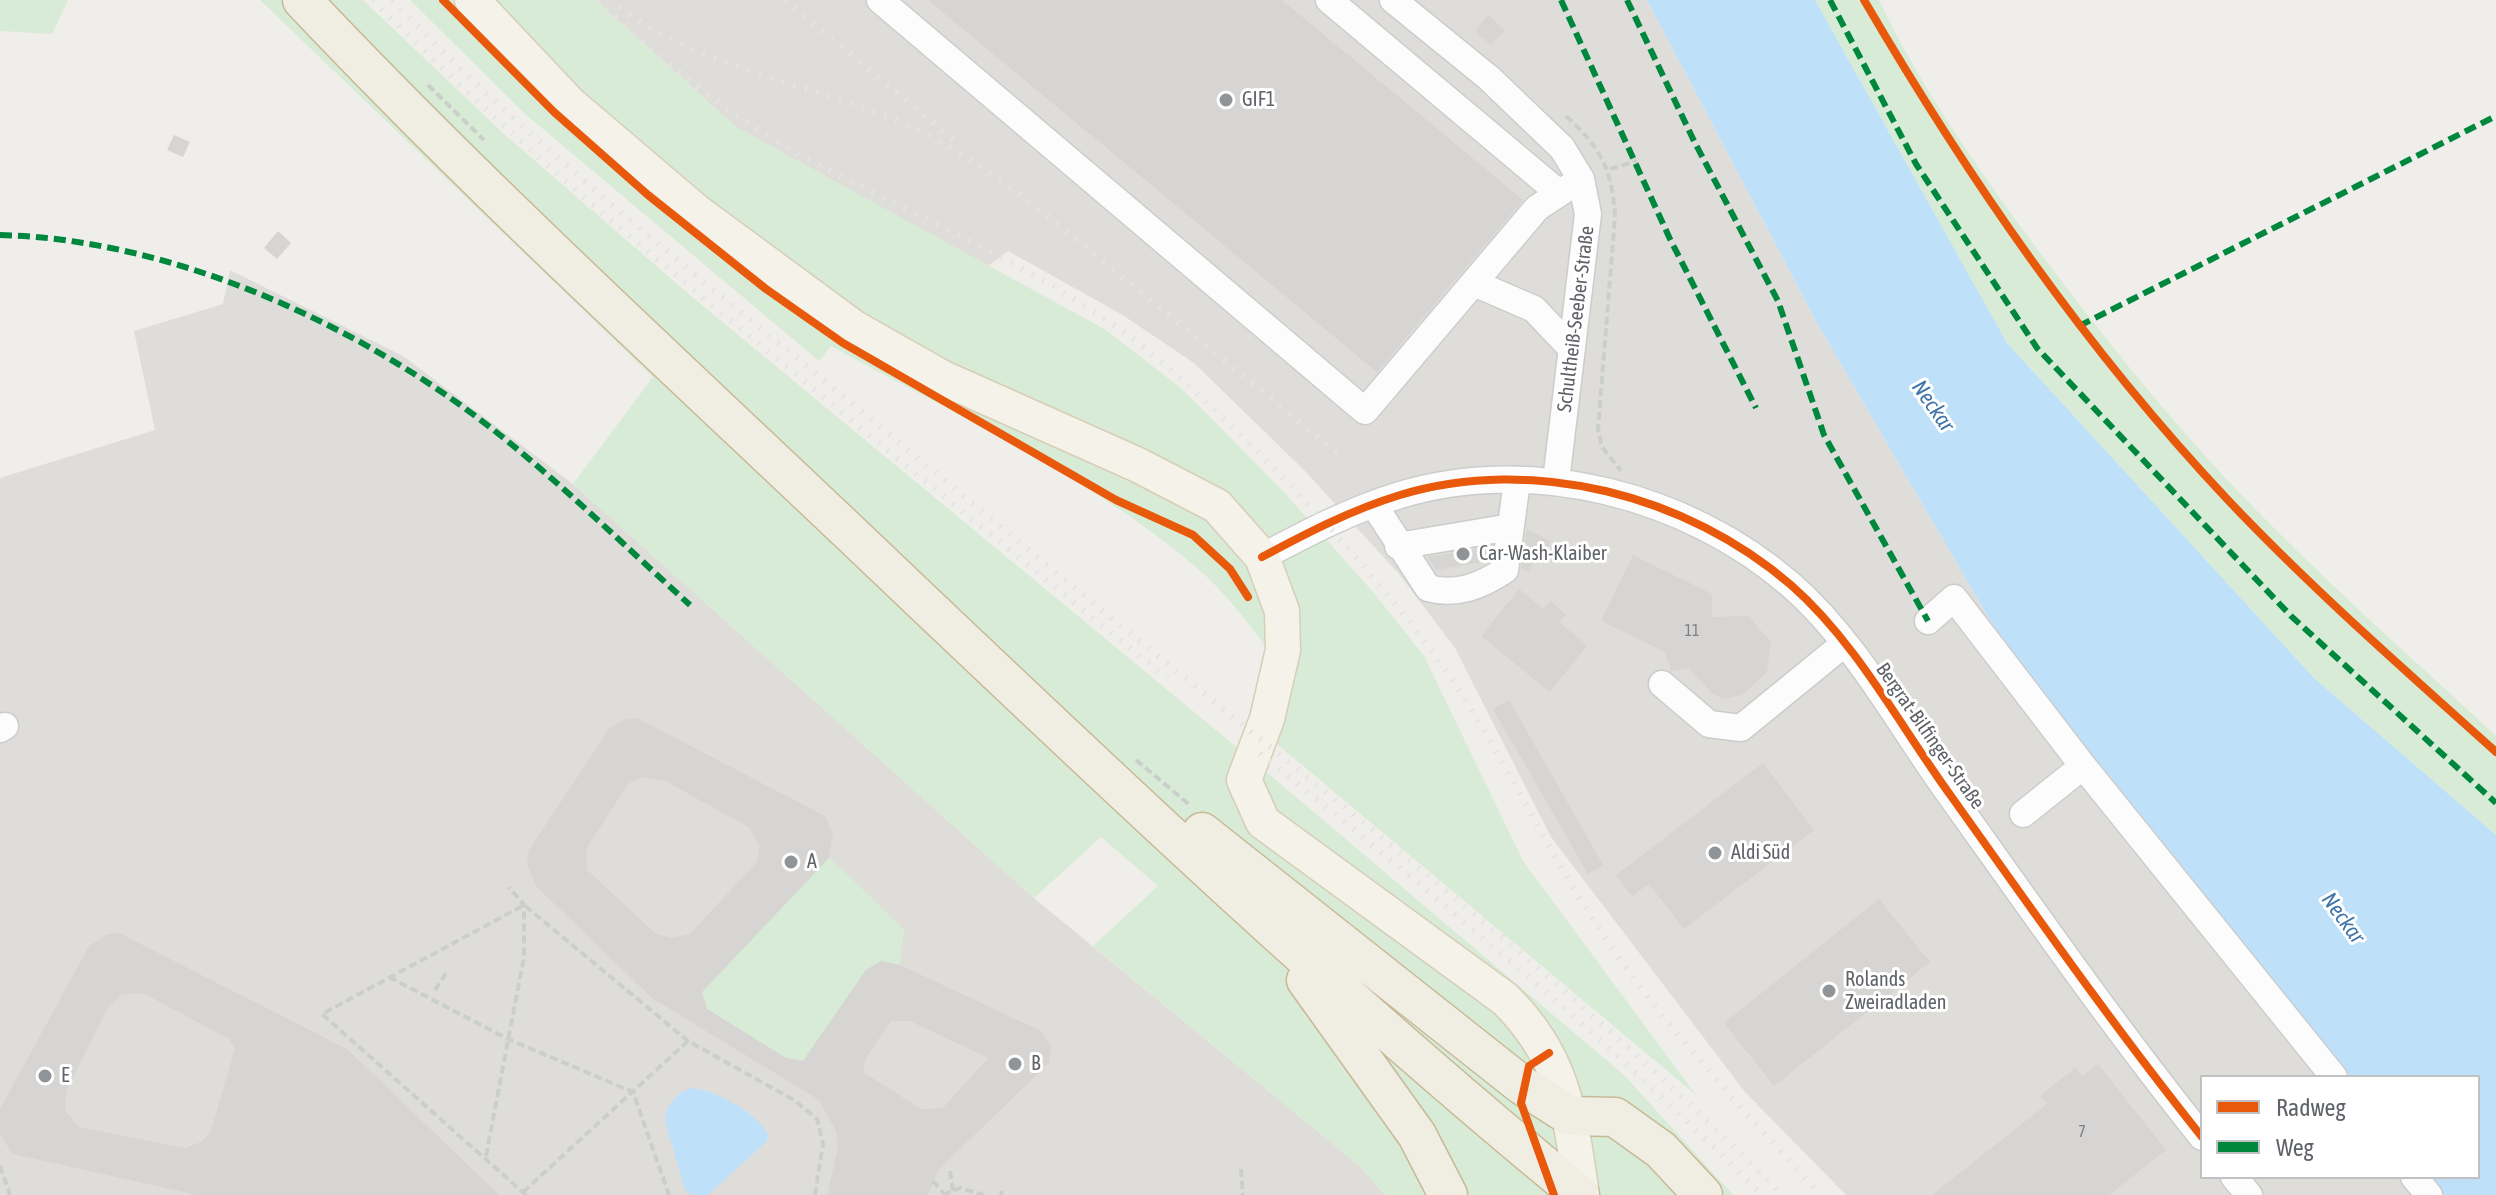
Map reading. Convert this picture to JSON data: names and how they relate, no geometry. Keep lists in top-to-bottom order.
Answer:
{
  "streets": {
    "street": ["Schultheiß-Seeber-Straße", "Bergrat-Bilfinger-Straße"]
  },
  "crossings": [
    ["Schultheiß-Seeber-Straße", "Bergrat-Bilfinger-Straße"]
  ],
  "water": ["Neckar"],
  "places": [
    "GIF1",
    "Car-Wash-Klaiber",
    "Aldi Süd",
    "A",
    "Rolands Zweiradladen",
    "B",
    "E"
  ],
  "house_numbers": ["11", "7"],
  "legend": ["Radweg", "Weg"]
}
